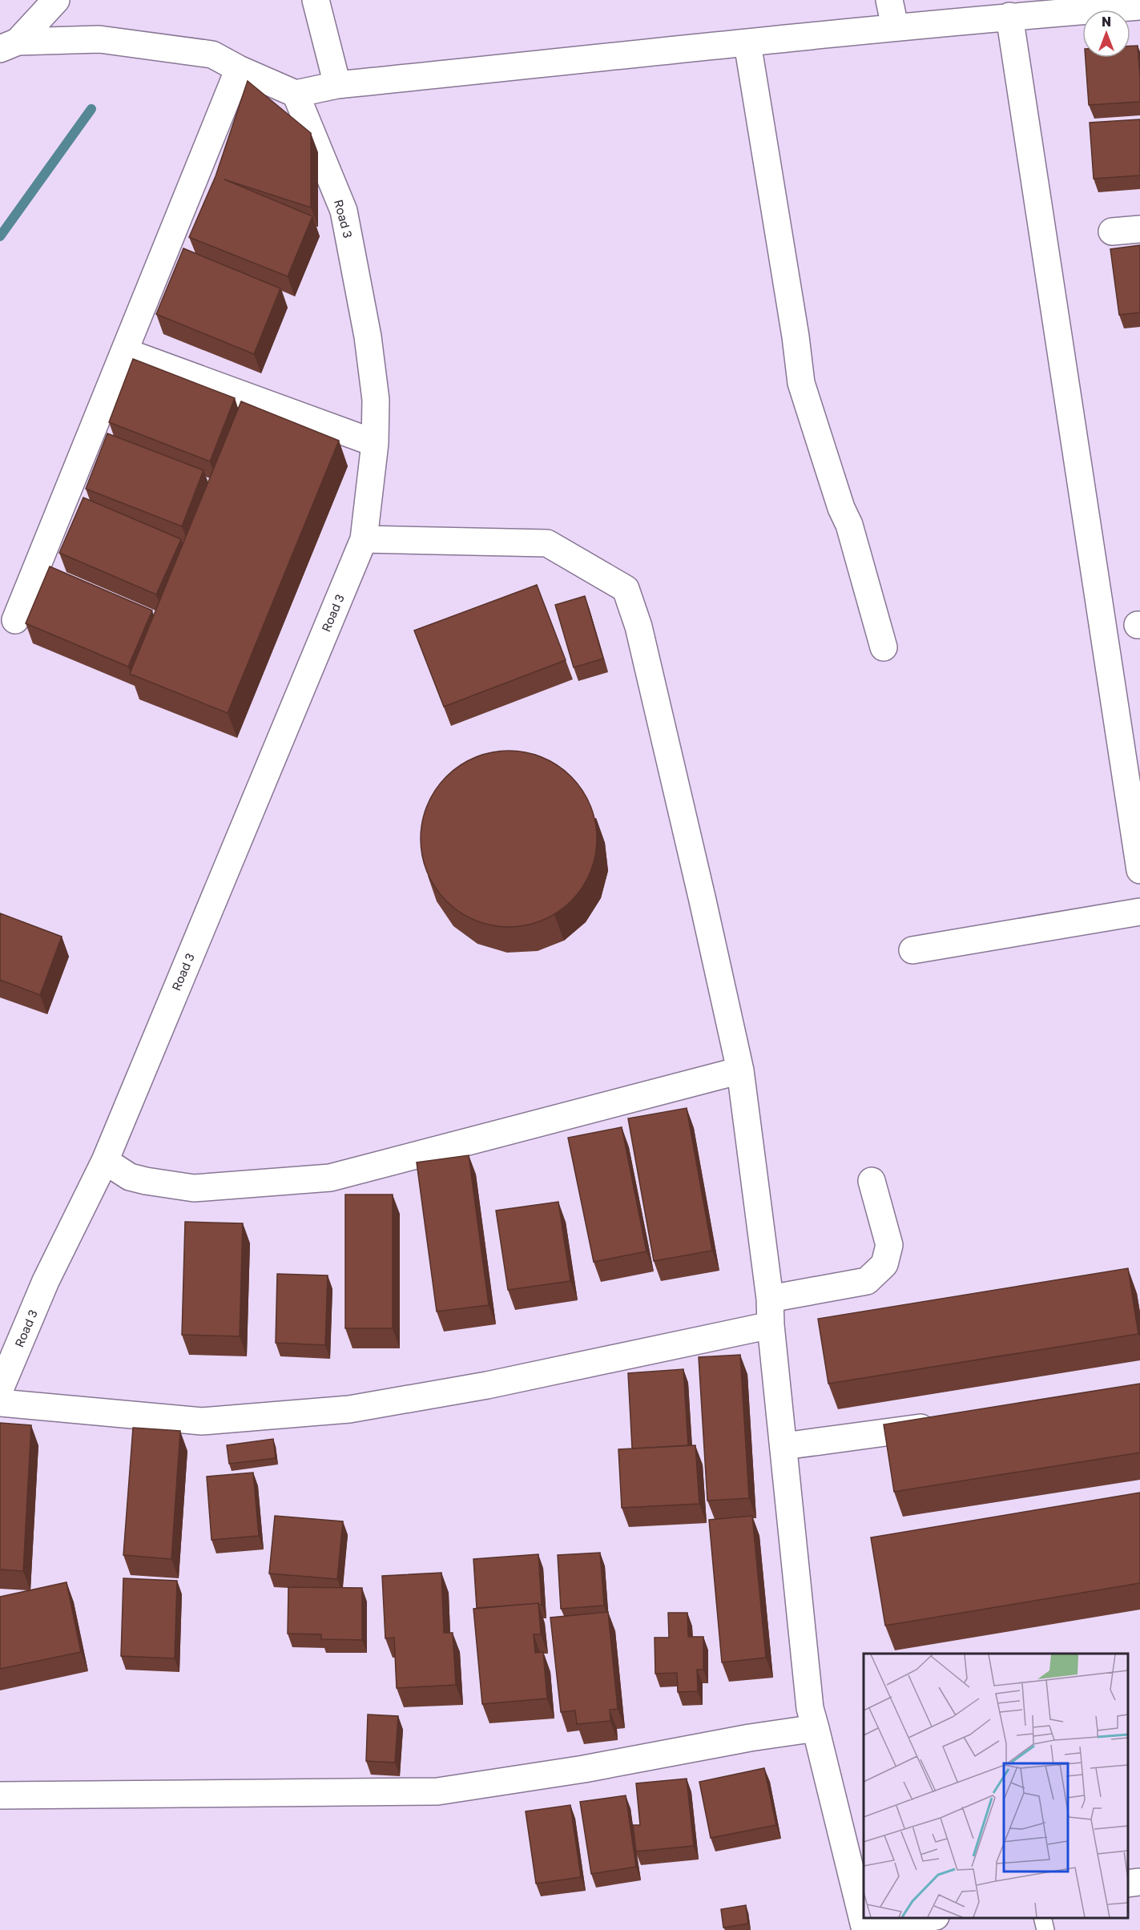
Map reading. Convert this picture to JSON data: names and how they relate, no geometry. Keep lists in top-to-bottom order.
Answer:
{
  "streets": {
    "street": ["Road 3"]
  },
  "north": "top"
}
